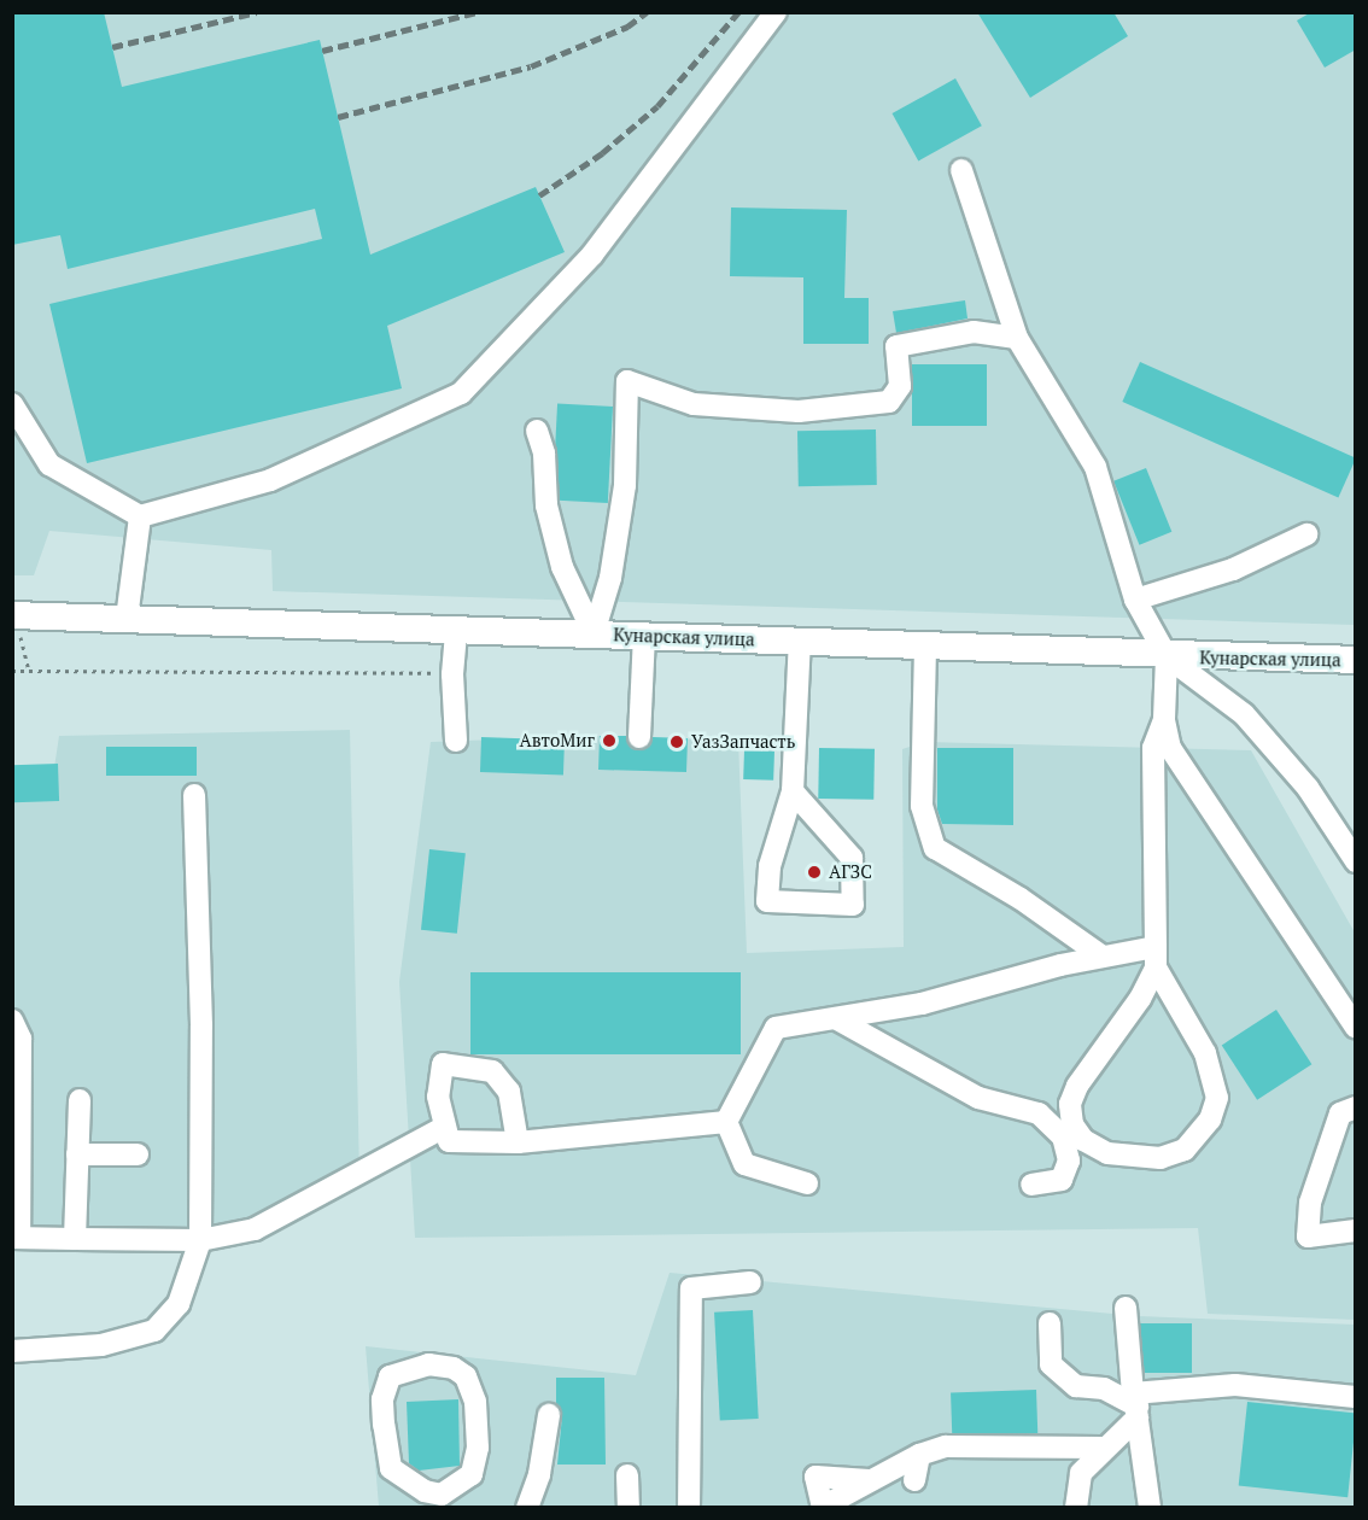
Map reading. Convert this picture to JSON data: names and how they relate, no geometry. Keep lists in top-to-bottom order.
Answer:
{
  "streets": {
    "main road": ["Кунарская улица"]
  },
  "places": ["АвтоМиг", "УазЗапчасть", "АГЗС"]
}
